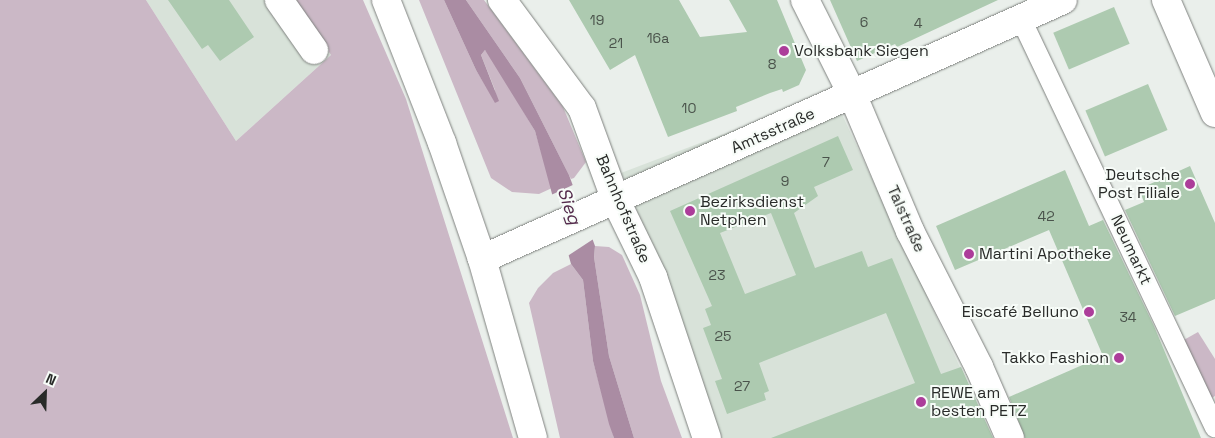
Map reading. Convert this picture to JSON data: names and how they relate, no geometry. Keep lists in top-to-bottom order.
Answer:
{
  "streets": {
    "street": [
      "Amtsstraße",
      "Bahnhofstraße",
      "Talstraße",
      "Neumarkt"
    ]
  },
  "crossings": [
    ["Amtsstraße", "Bahnhofstraße"],
    ["Amtsstraße", "Talstraße"],
    ["Amtsstraße", "Neumarkt"]
  ],
  "water": ["Sieg"],
  "places": [
    "Volksbank Siegen",
    "Deutsche Post Filiale",
    "Bezirksdienst Netphen",
    "Martini Apotheke",
    "Eiscafé Belluno",
    "Takko Fashion",
    "REWE am besten PETZ"
  ],
  "house_numbers": [
    "19",
    "6",
    "4",
    "16a",
    "21",
    "8",
    "10",
    "7",
    "9",
    "42",
    "23",
    "34",
    "25",
    "27"
  ],
  "north": "top right"
}
